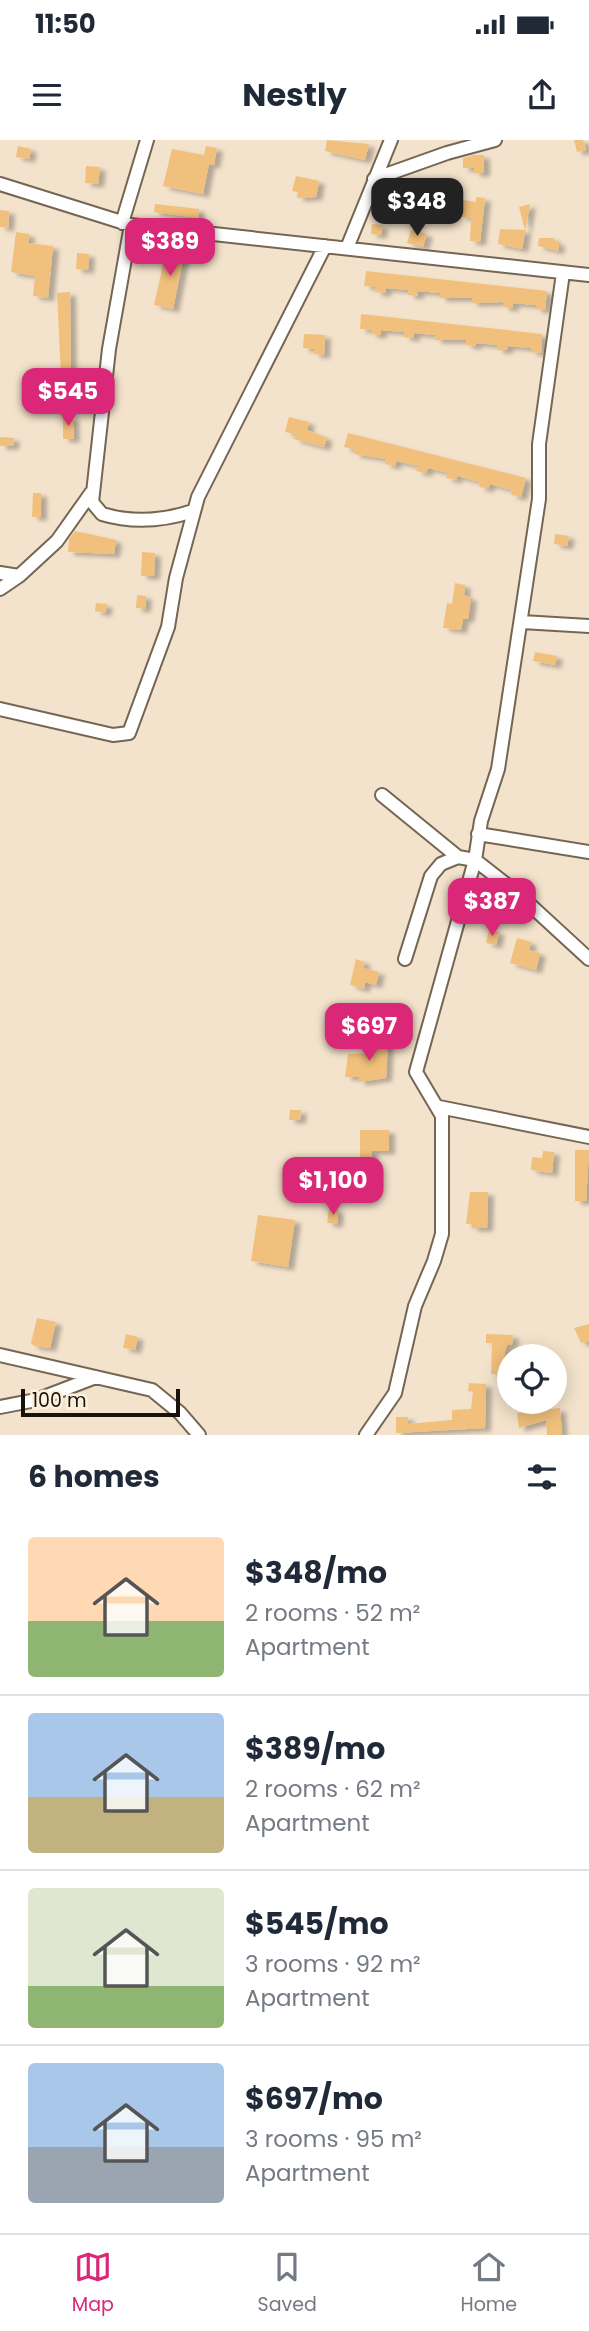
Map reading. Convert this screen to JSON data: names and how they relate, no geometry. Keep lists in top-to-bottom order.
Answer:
{
  "scale_bar": "100 m",
  "page": {
    "status": "11:50",
    "header": "Nestly",
    "price": [
      "$348",
      "$389",
      "$545",
      "$387",
      "$697",
      "$1,100"
    ],
    "scale": "100 m",
    "heading": "6 homes",
    "list": [
      {
        "name": "$348/mo",
        "note": "2 rooms · 52 m² · Apartment"
      },
      {
        "name": "$389/mo",
        "note": "2 rooms · 62 m² · Apartment"
      },
      {
        "name": "$545/mo",
        "note": "3 rooms · 92 m² · Apartment"
      },
      {
        "name": "$697/mo",
        "note": "3 rooms · 95 m² · Apartment"
      }
    ],
    "tabs": ["Map", "Saved", "Home"]
  }
}
